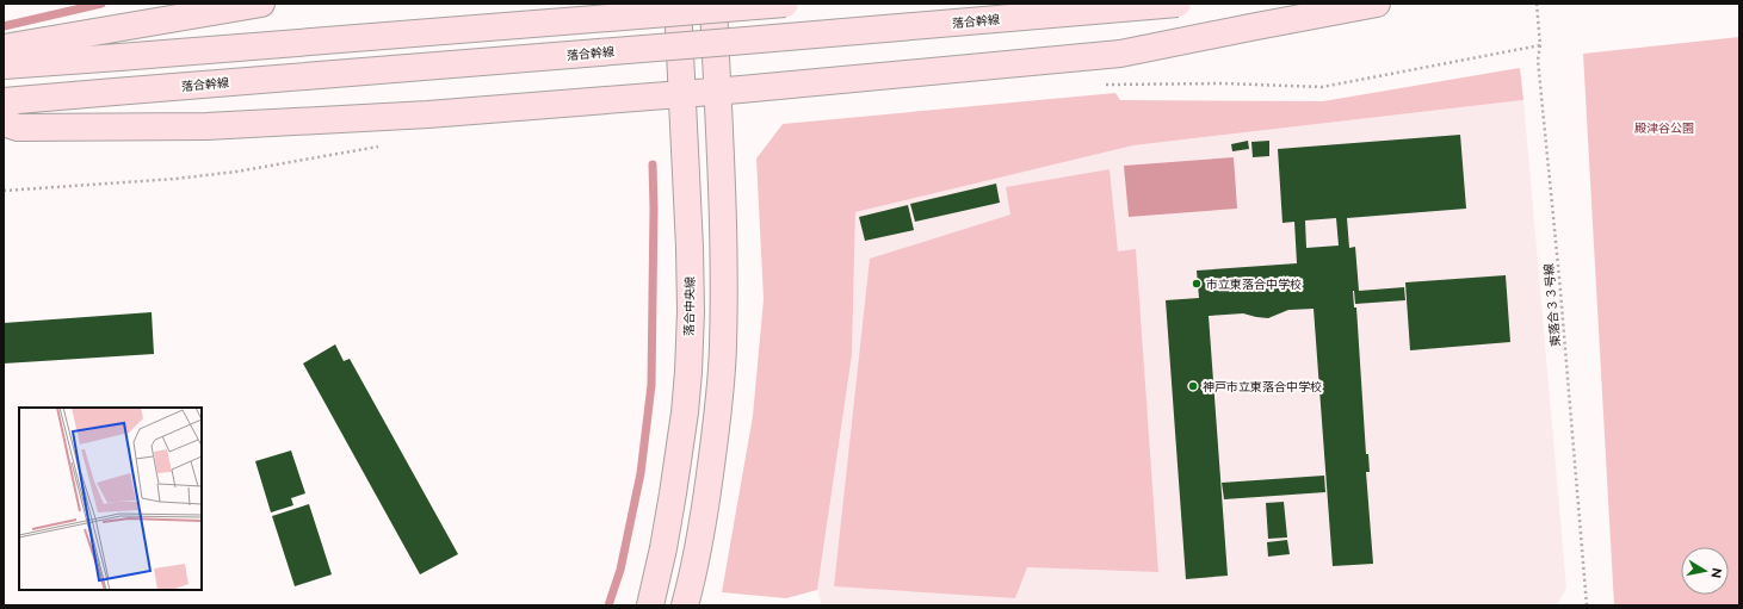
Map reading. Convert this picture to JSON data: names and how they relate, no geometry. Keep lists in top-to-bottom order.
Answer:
{
  "streets": {
    "street": ["落合幹線", "落合中央線"],
    "path": ["東落合３３号線"]
  },
  "parks": ["殿津谷公園"],
  "places": ["市立東落合中学校", "神戸市立東落合中学校"],
  "north": "right"
}
